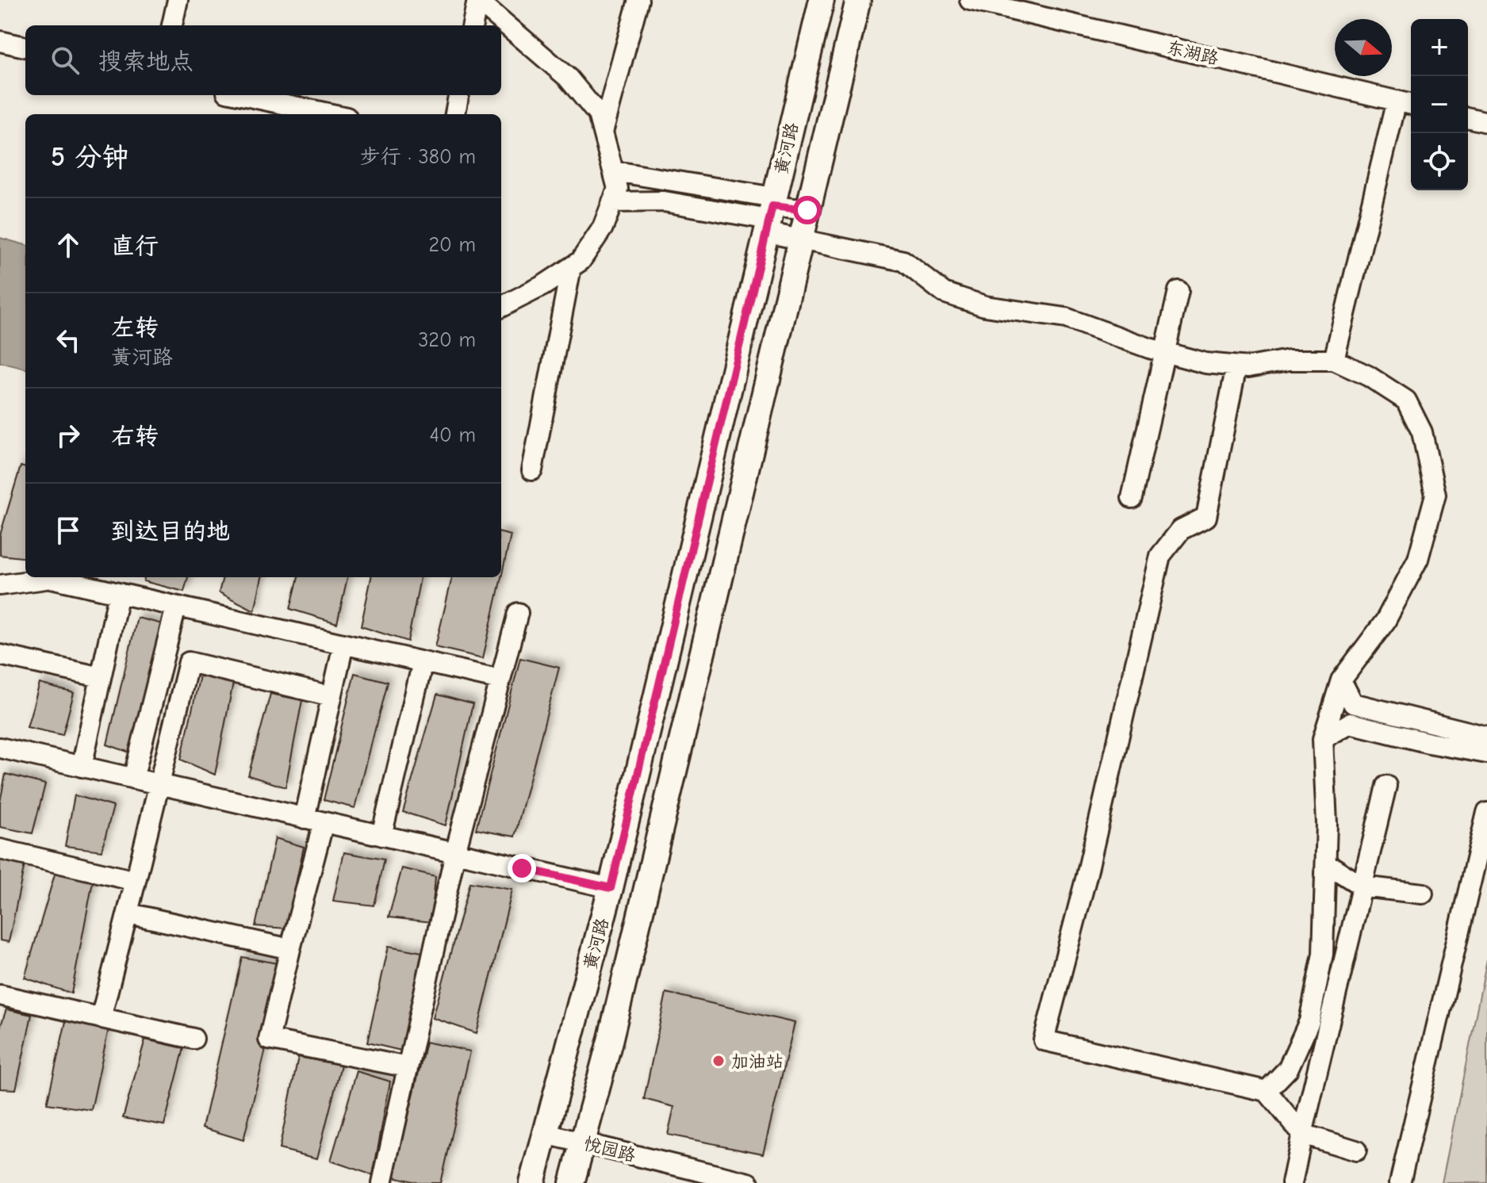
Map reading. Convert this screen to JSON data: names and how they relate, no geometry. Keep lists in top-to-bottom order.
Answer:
{
  "streets": {
    "main road": ["黄河路"],
    "street": ["东湖路", "悦园路"]
  },
  "crossings": [
    ["黄河路", "悦园路"]
  ],
  "places": ["加油站"],
  "north": "right",
  "page": {
    "map_buttons": ["+", "−"],
    "search": "搜索地点",
    "heading": ["5 分钟", "步行 · 380 m"],
    "list": [
      ["直行", "20 m"],
      ["左转", "黄河路", "320 m"],
      ["右转", "40 m"],
      "到达目的地"
    ]
  }
}
